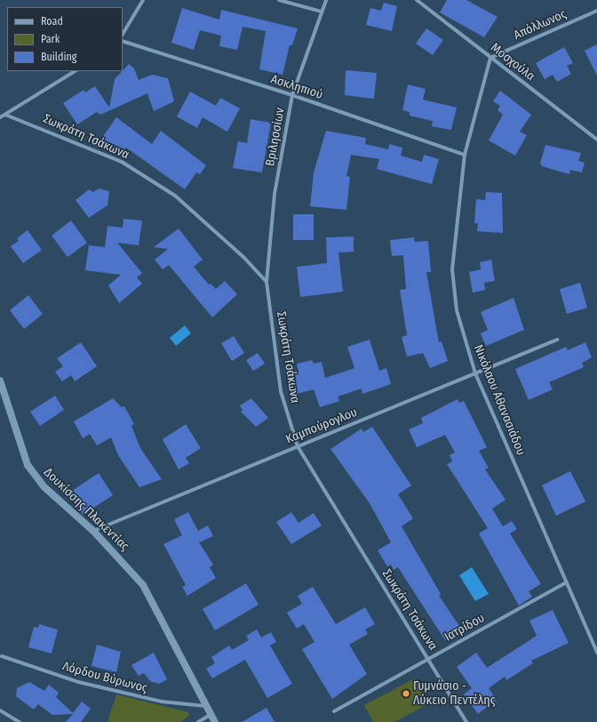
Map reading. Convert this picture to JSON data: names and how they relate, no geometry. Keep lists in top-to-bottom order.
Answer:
{
  "streets": {
    "main road": ["Δουκίσσης Πλακεντίας"],
    "street": [
      "Απόλλωνος",
      "Μοσχούλα",
      "Ασκληπιού",
      "Σωκράτη Τσάκωνα",
      "Βριλησσίων",
      "Νικόλαου Αθανασιάδου",
      "Καμπούρογλου",
      "Ιατρίδου",
      "Λόρδου Βύρωνος"
    ]
  },
  "crossings": [
    ["Απόλλωνος", "Μοσχούλα"],
    ["Απόλλωνος", "Νικόλαου Αθανασιάδου"],
    ["Μοσχούλα", "Νικόλαου Αθανασιάδου"],
    ["Ασκληπιού", "Βριλησσίων"],
    ["Ασκληπιού", "Νικόλαου Αθανασιάδου"],
    ["Σωκράτη Τσάκωνα", "Βριλησσίων"],
    ["Σωκράτη Τσάκωνα", "Καμπούρογλου"],
    ["Σωκράτη Τσάκωνα", "Ιατρίδου"],
    ["Νικόλαου Αθανασιάδου", "Καμπούρογλου"],
    ["Νικόλαου Αθανασιάδου", "Ιατρίδου"],
    ["Καμπούρογλου", "Δουκίσσης Πλακεντίας"],
    ["Δουκίσσης Πλακεντίας", "Λόρδου Βύρωνος"]
  ],
  "places": ["Γυμνάσιο - Λύκειο Πεντέλης"],
  "legend": ["Road", "Park", "Building"]
}
